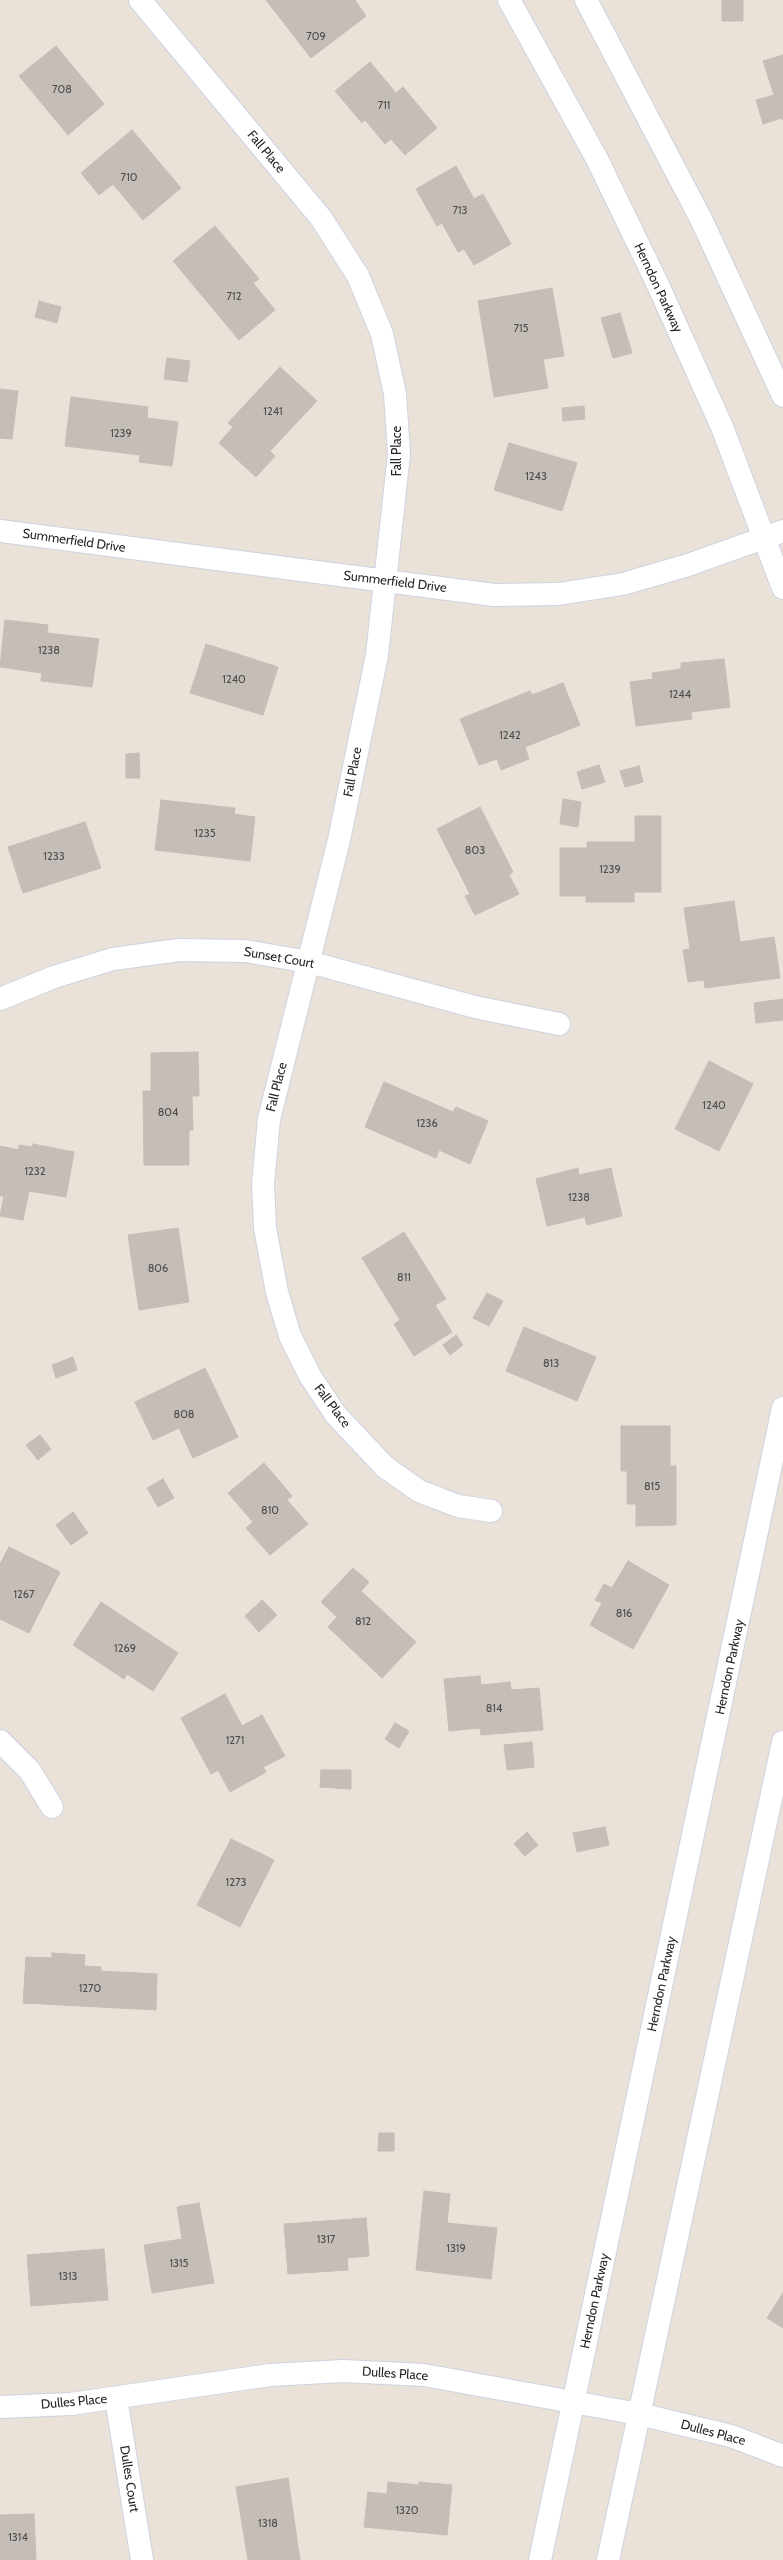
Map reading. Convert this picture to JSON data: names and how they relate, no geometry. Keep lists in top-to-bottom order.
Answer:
{
  "streets": {
    "street": [
      "Fall Place",
      "Herndon Parkway",
      "Summerfield Drive",
      "Sunset Court",
      "Dulles Place",
      "Dulles Court"
    ]
  },
  "crossings": [
    ["Fall Place", "Summerfield Drive"],
    ["Fall Place", "Sunset Court"],
    ["Herndon Parkway", "Summerfield Drive"],
    ["Herndon Parkway", "Dulles Place"],
    ["Dulles Place", "Dulles Court"]
  ],
  "house_numbers": [
    "709",
    "708",
    "711",
    "710",
    "713",
    "712",
    "715",
    "1241",
    "1239",
    "1243",
    "1238",
    "1240",
    "1244",
    "1242",
    "1235",
    "803",
    "1233",
    "1239",
    "1240",
    "804",
    "1236",
    "1232",
    "1238",
    "806",
    "811",
    "813",
    "808",
    "815",
    "810",
    "1267",
    "816",
    "812",
    "1269",
    "814",
    "1271",
    "1273",
    "1270",
    "1317",
    "1319",
    "1315",
    "1313",
    "1320",
    "1318",
    "1314"
  ]
}
